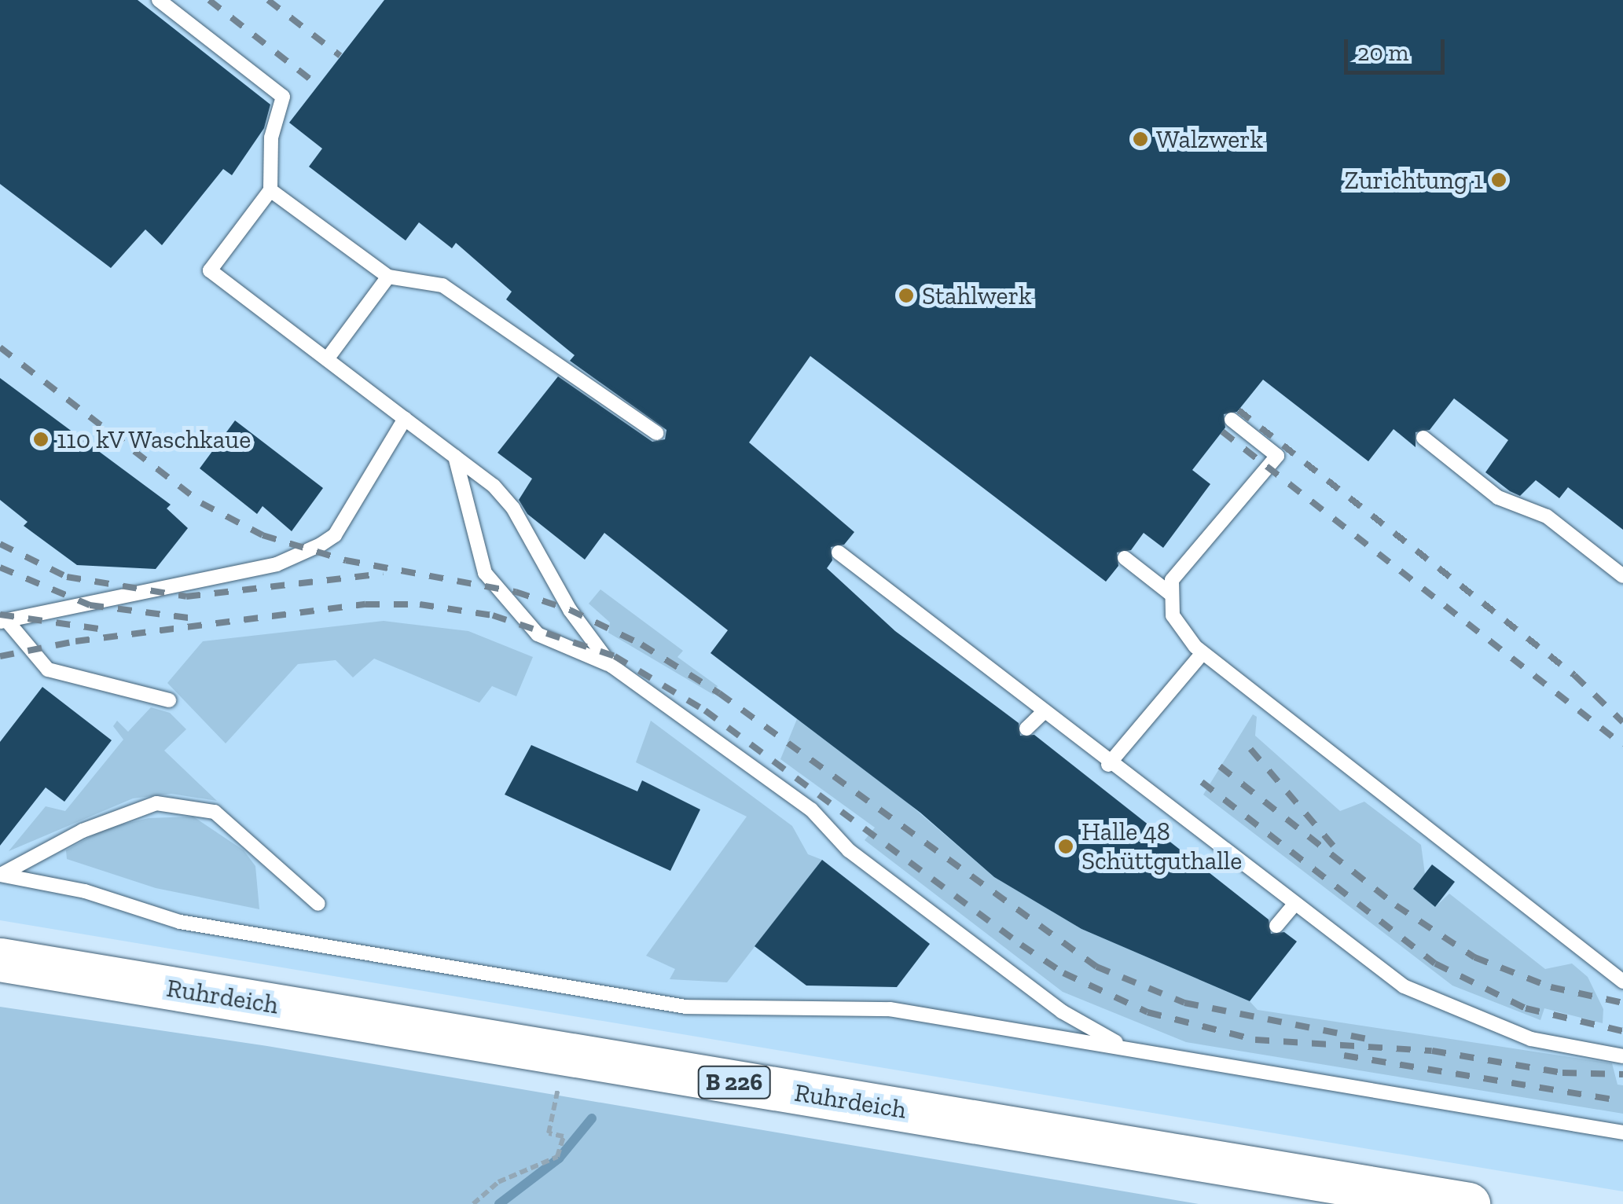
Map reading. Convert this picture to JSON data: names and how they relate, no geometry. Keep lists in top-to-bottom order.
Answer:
{
  "streets": {
    "main road": ["Ruhrdeich", "B 226"]
  },
  "places": [
    "Walzwerk",
    "Zurichtung 1",
    "Stahlwerk",
    "110 kV Waschkaue",
    "Halle 48 Schüttguthalle"
  ],
  "scale_bar": "20 m"
}
